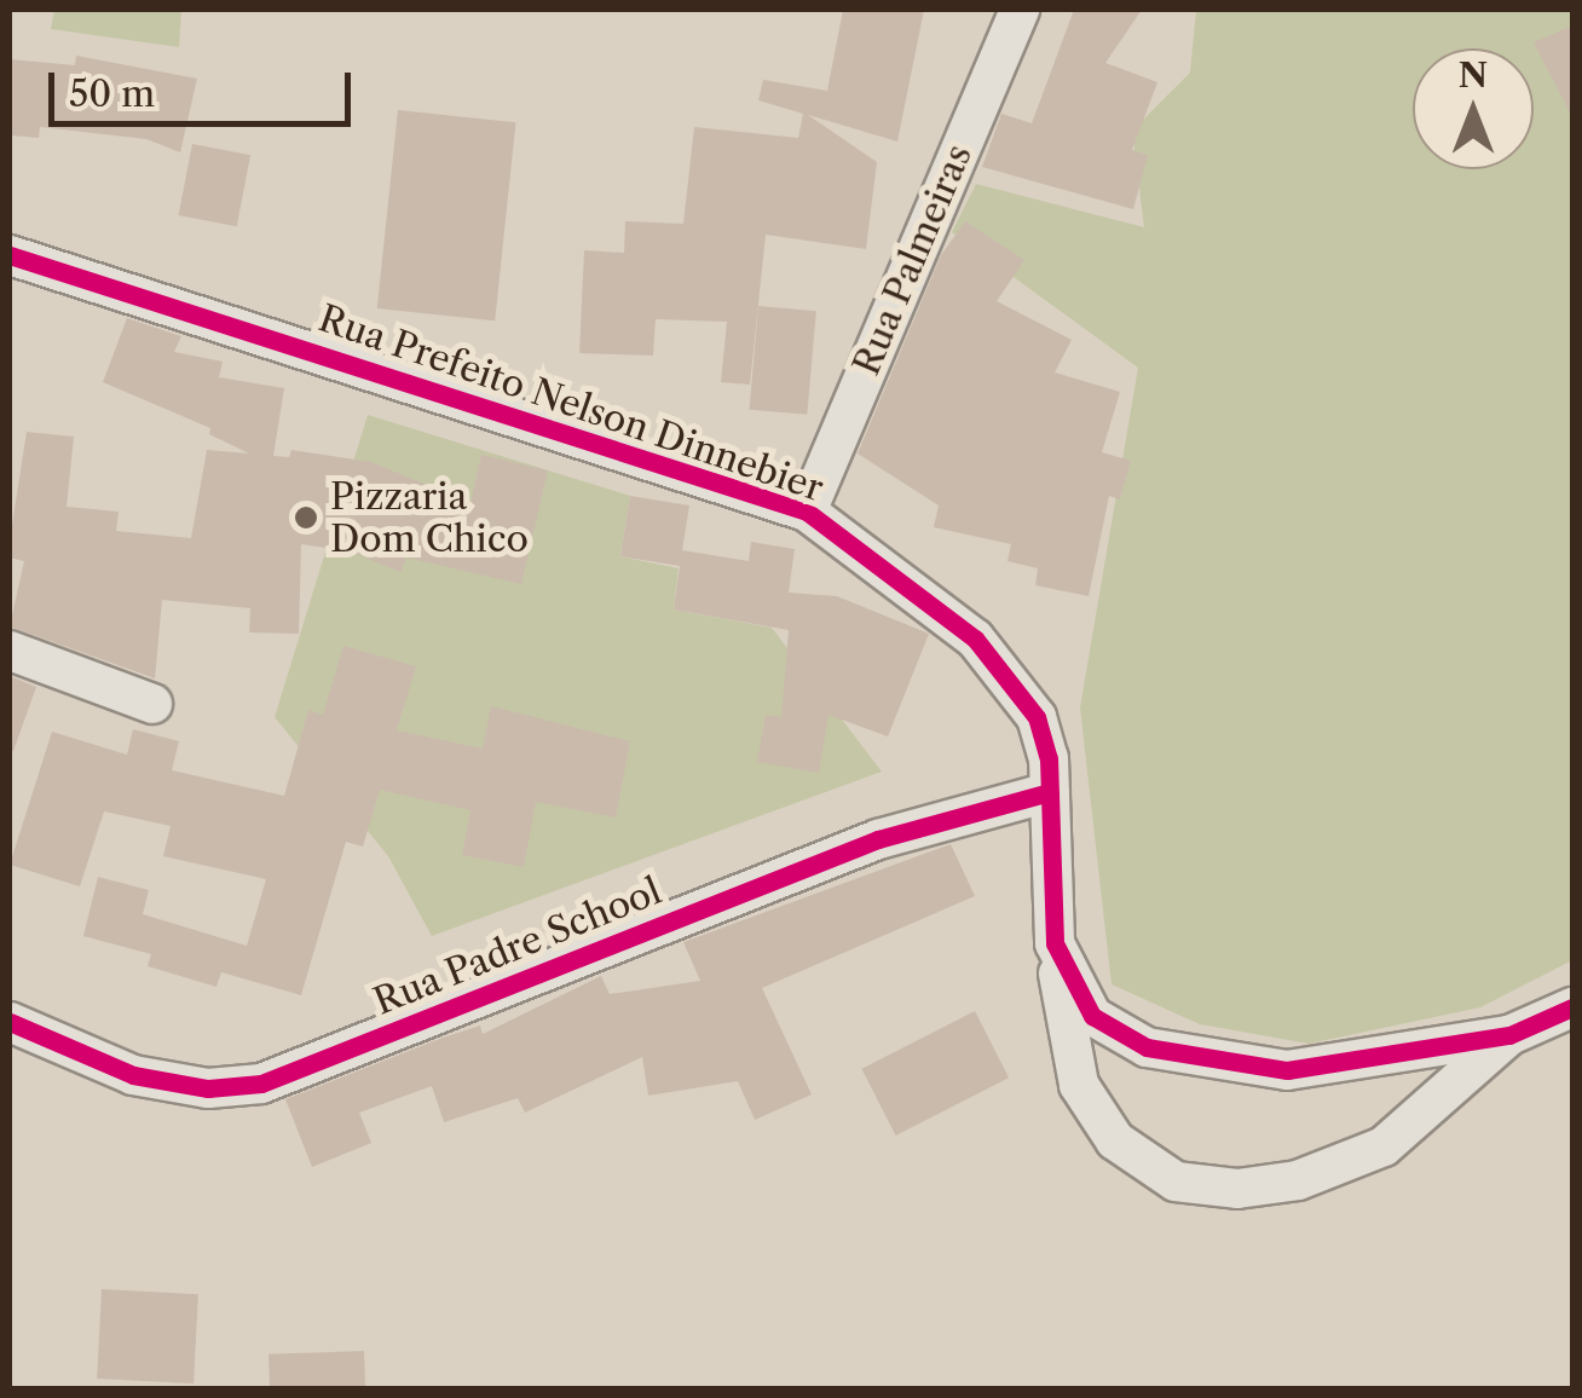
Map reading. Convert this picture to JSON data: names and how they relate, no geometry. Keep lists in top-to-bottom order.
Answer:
{
  "streets": {
    "street": ["Rua Palmeiras", "Rua Prefeito Nelson Dinnebier", "Rua Padre School"]
  },
  "crossings": [
    ["Rua Palmeiras", "Rua Prefeito Nelson Dinnebier"],
    ["Rua Prefeito Nelson Dinnebier", "Rua Padre School"]
  ],
  "places": ["Pizzaria Dom Chico"],
  "scale_bar": "50 m",
  "north": "top"
}
